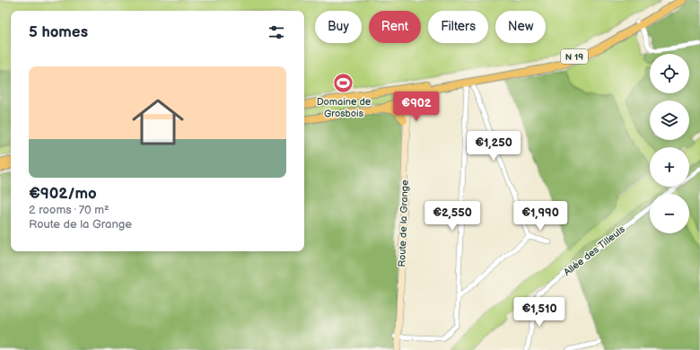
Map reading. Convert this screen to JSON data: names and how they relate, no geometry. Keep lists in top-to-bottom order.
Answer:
{
  "streets": {
    "main road": ["N 19", "Route de la Grange"],
    "street": ["Allée des Tilleuls"]
  },
  "crossings": [
    ["N 19", "Route de la Grange"]
  ],
  "places": {
    "sports": ["Domaine de Grosbois"]
  },
  "page": {
    "chip": [
      "Buy",
      "Rent",
      "Filters",
      "New"
    ],
    "heading": "5 homes",
    "map_buttons": ["+", "−"],
    "list": [
      {
        "name": "€902/mo",
        "note": "2 rooms · 70 m² · Route de la Grange"
      }
    ],
    "price": [
      "€902",
      "€1,250",
      "€2,550",
      "€1,990",
      "€1,510"
    ]
  }
}
